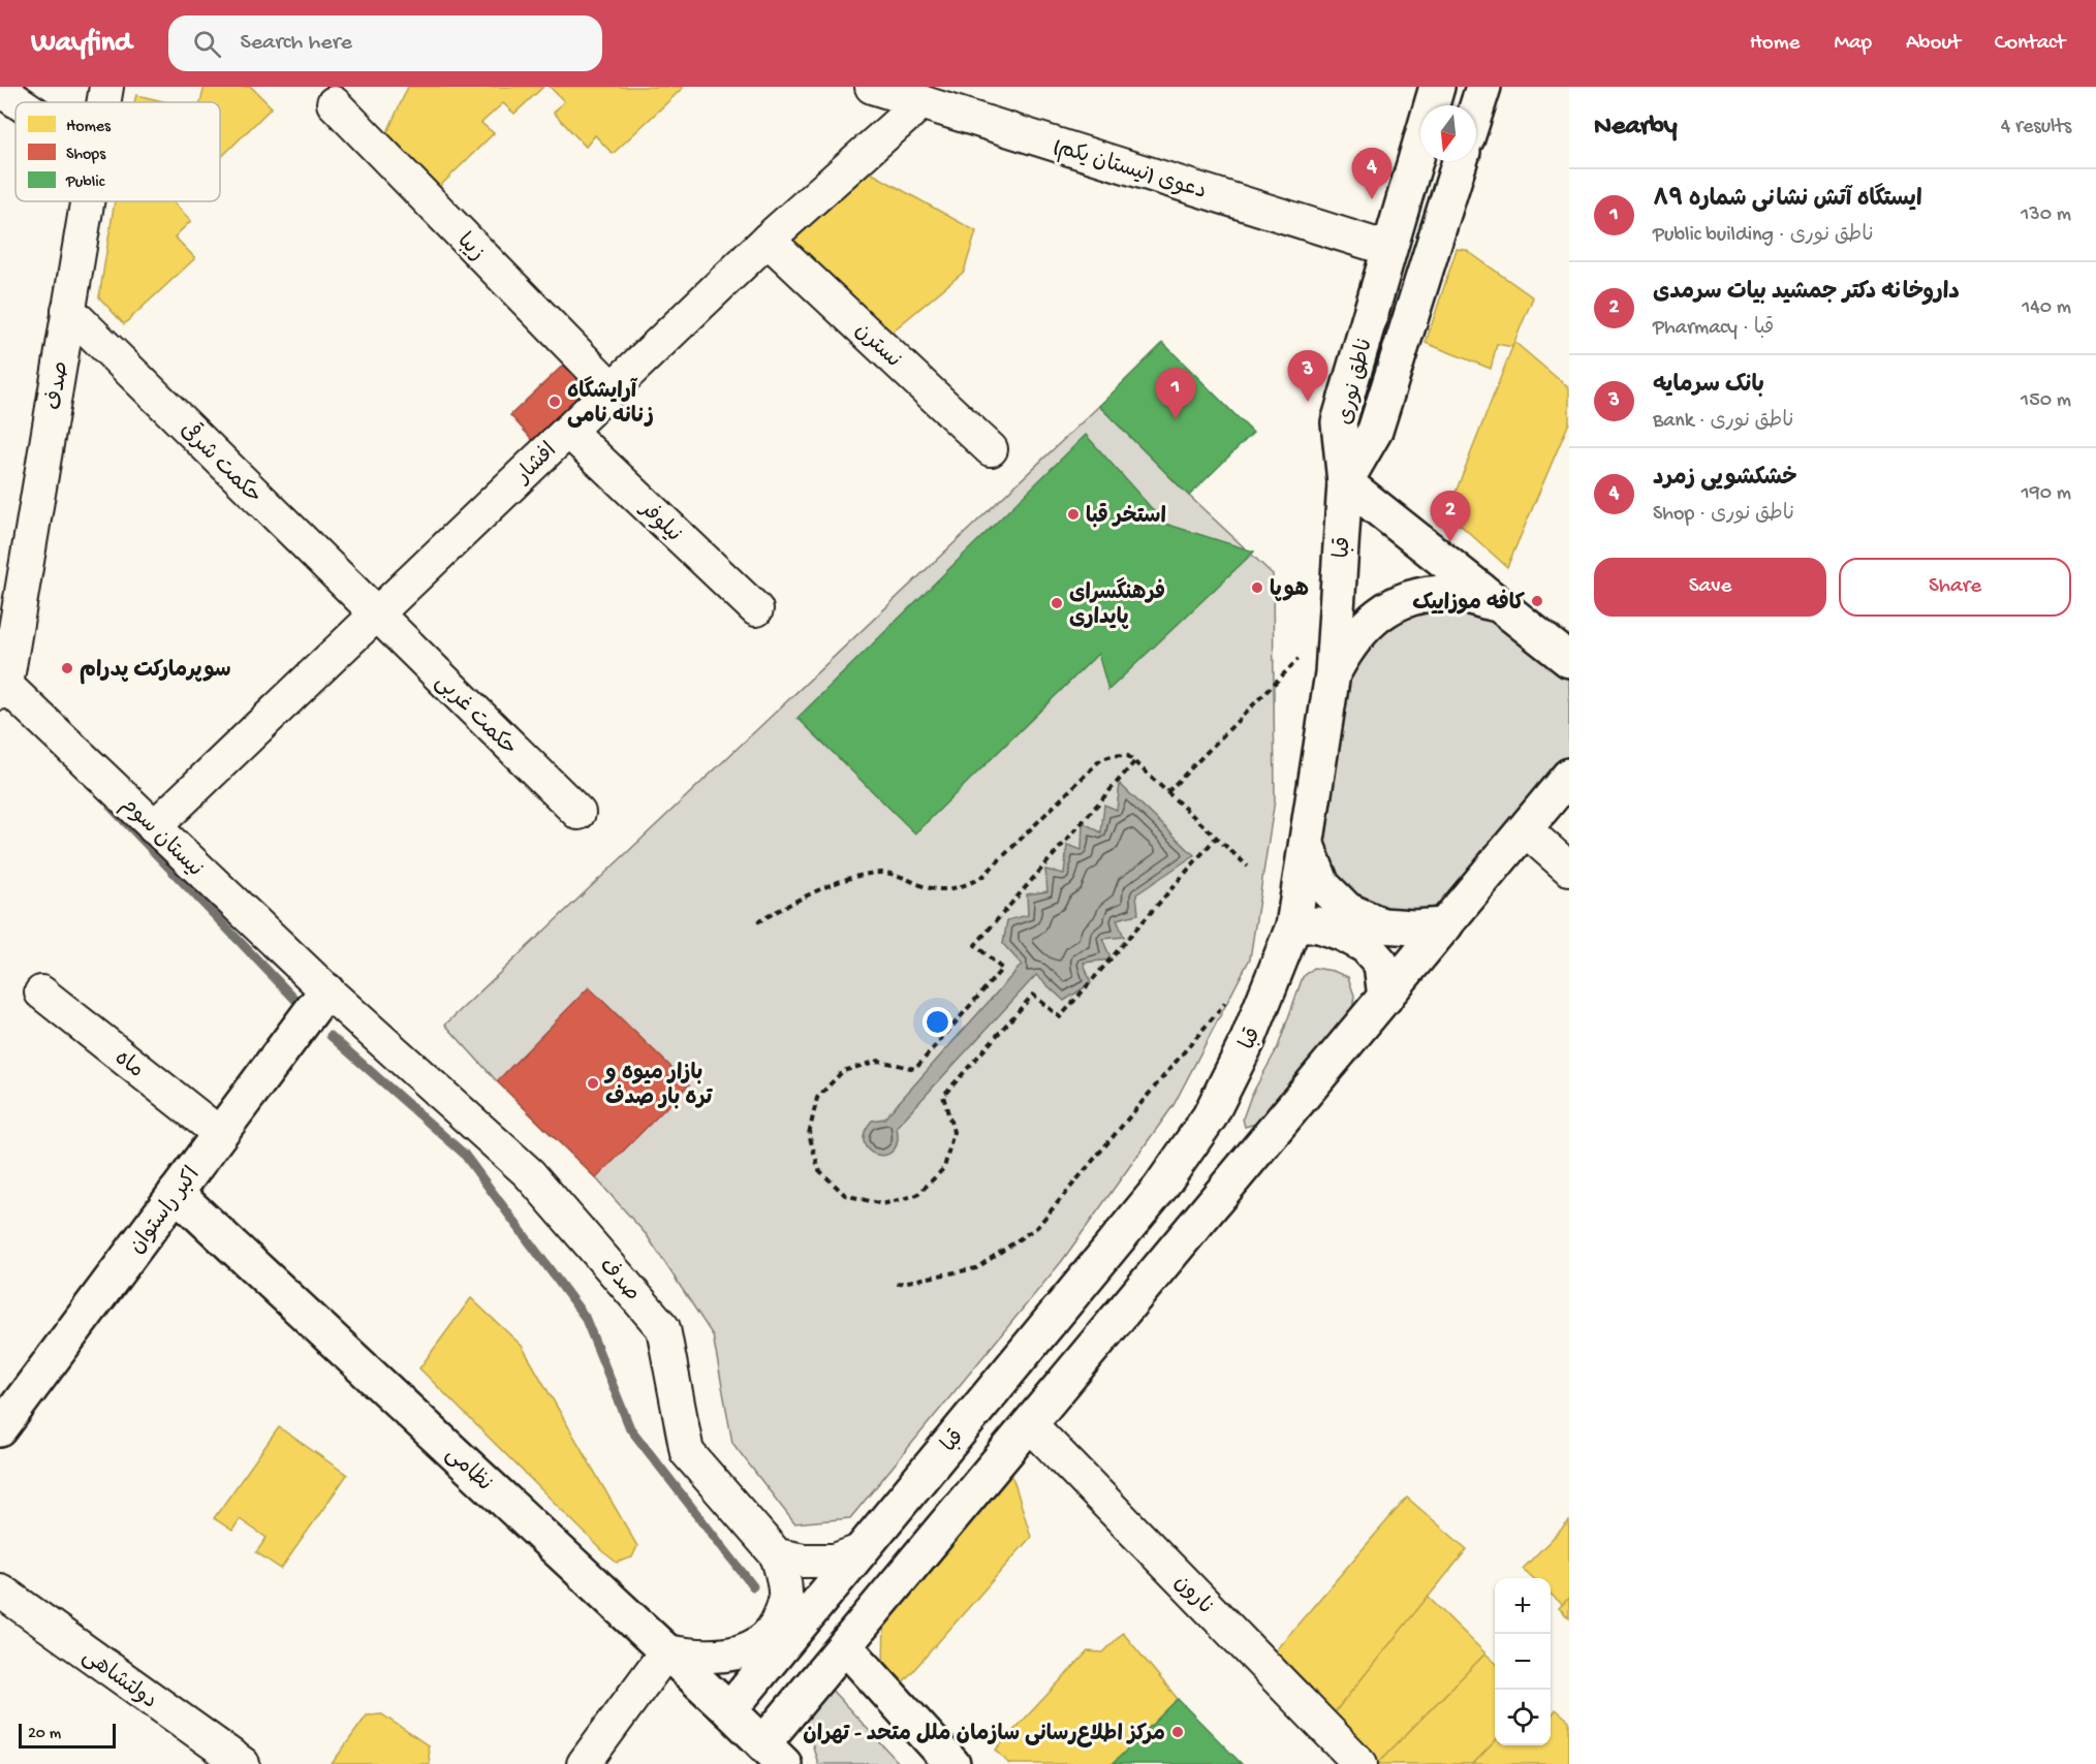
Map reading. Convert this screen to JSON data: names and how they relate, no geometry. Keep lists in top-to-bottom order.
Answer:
{
  "streets": {
    "street": [
      "دعوی (نیستان یکم)",
      "زیبا",
      "نسترن",
      "ناطق نوری",
      "صدف",
      "حکمت شرقی",
      "افشار",
      "نیلوفر",
      "قبا",
      "حکمت غربی",
      "نیستان سوم",
      "ماه",
      "اکبر راستوان",
      "نظامی",
      "نارون",
      "دولتشاهی"
    ]
  },
  "crossings": [
    ["دعوی (نیستان یکم)", "ناطق نوری"],
    ["دعوی (نیستان یکم)", "افشار"],
    ["زیبا", "افشار"],
    ["نسترن", "افشار"],
    ["ناطق نوری", "قبا"],
    ["صدف", "حکمت شرقی"],
    ["صدف", "نیستان سوم"],
    ["صدف", "اکبر راستوان"],
    ["حکمت شرقی", "افشار"],
    ["حکمت شرقی", "حکمت غربی"],
    ["افشار", "نیلوفر"],
    ["افشار", "حکمت غربی"],
    ["افشار", "نیستان سوم"],
    ["قبا", "نظامی"],
    ["نیستان سوم", "اکبر راستوان"],
    ["ماه", "اکبر راستوان"],
    ["اکبر راستوان", "نظامی"]
  ],
  "places": [
    "آرایشگاه زنانه نامی",
    "استخر قبا",
    "هوپا",
    "کافه موزاییک",
    "فرهنگسرای پایداری",
    "سوپرمارکت پدرام",
    "بازار میوه و تره بار صدف",
    "مرکز اطلاع‌رسانی سازمان ملل متحد - تهران"
  ],
  "legend": ["Homes", "Shops", "Public"],
  "scale_bar": "20 m",
  "north": "bottom",
  "page": {
    "header": "Wayfind",
    "search": "Search here",
    "nav": [
      "Home",
      "Map",
      "About",
      "Contact"
    ],
    "heading": ["Nearby", "4 results"],
    "pins": [
      "4",
      "3",
      "1",
      "2"
    ],
    "list": [
      {
        "mark": "1",
        "name": "ایستگاه آتش نشانی شماره ۸۹",
        "note": "Public building · ناطق نوری",
        "value": "130 m"
      },
      {
        "mark": "2",
        "name": "داروخانه دکتر جمشید بیات سرمدی",
        "note": "Pharmacy · قبا",
        "value": "140 m"
      },
      {
        "mark": "3",
        "name": "بانک سرمایه",
        "note": "Bank · ناطق نوری",
        "value": "150 m"
      },
      {
        "mark": "4",
        "name": "خشکشویی زمرد",
        "note": "Shop · ناطق نوری",
        "value": "190 m"
      }
    ],
    "buttons": ["Save", "Share"],
    "map_buttons": ["+", "−"],
    "scale": "20 m"
  }
}
